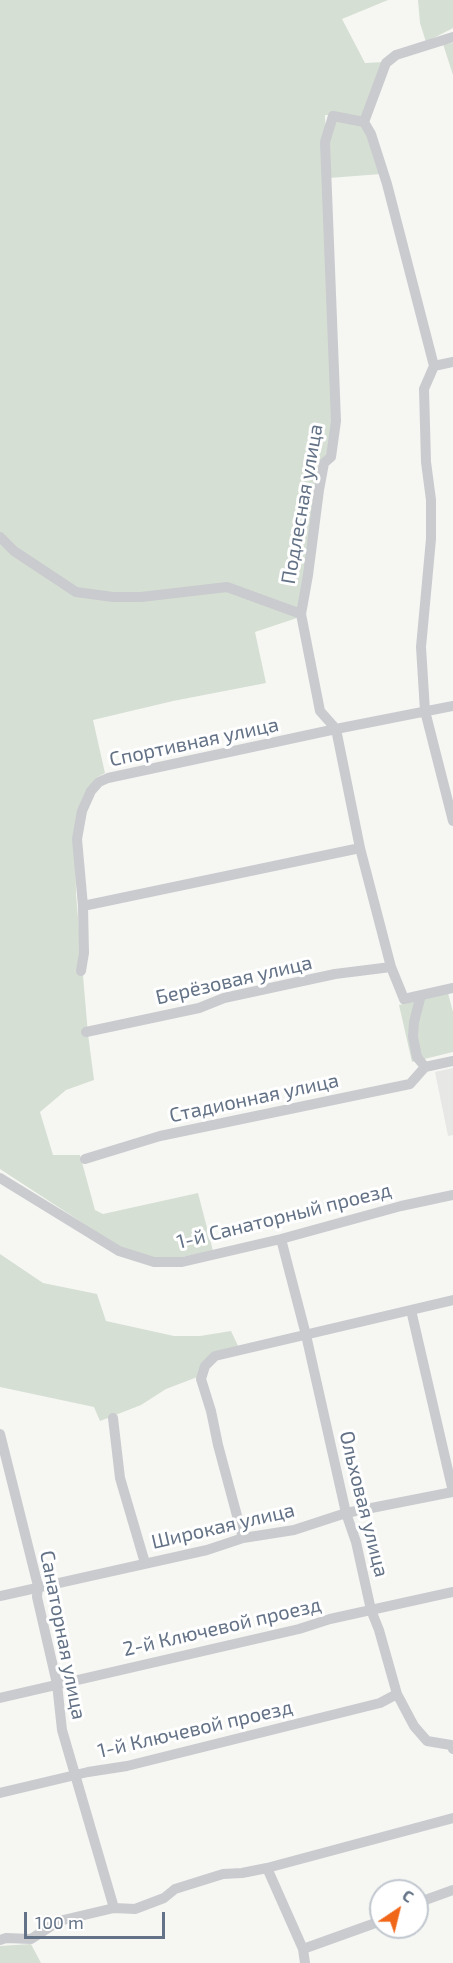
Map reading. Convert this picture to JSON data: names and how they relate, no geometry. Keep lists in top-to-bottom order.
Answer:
{
  "streets": {
    "street": [
      "Подлесная улица",
      "Спортивная улица",
      "Берёзовая улица",
      "Стадионная улица",
      "1-й Санаторный проезд",
      "Ольховая улица",
      "Широкая улица",
      "2-й Ключевой проезд",
      "Санаторная улица",
      "1-й Ключевой проезд"
    ]
  },
  "crossings": [
    ["Подлесная улица", "Спортивная улица"],
    ["Подлесная улица", "Берёзовая улица"],
    ["1-й Санаторный проезд", "Ольховая улица"],
    ["Ольховая улица", "Широкая улица"],
    ["Ольховая улица", "2-й Ключевой проезд"],
    ["Ольховая улица", "1-й Ключевой проезд"],
    ["Широкая улица", "Санаторная улица"],
    ["2-й Ключевой проезд", "Санаторная улица"],
    ["Санаторная улица", "1-й Ключевой проезд"]
  ],
  "scale_bar": "100 m",
  "north": "top right"
}
